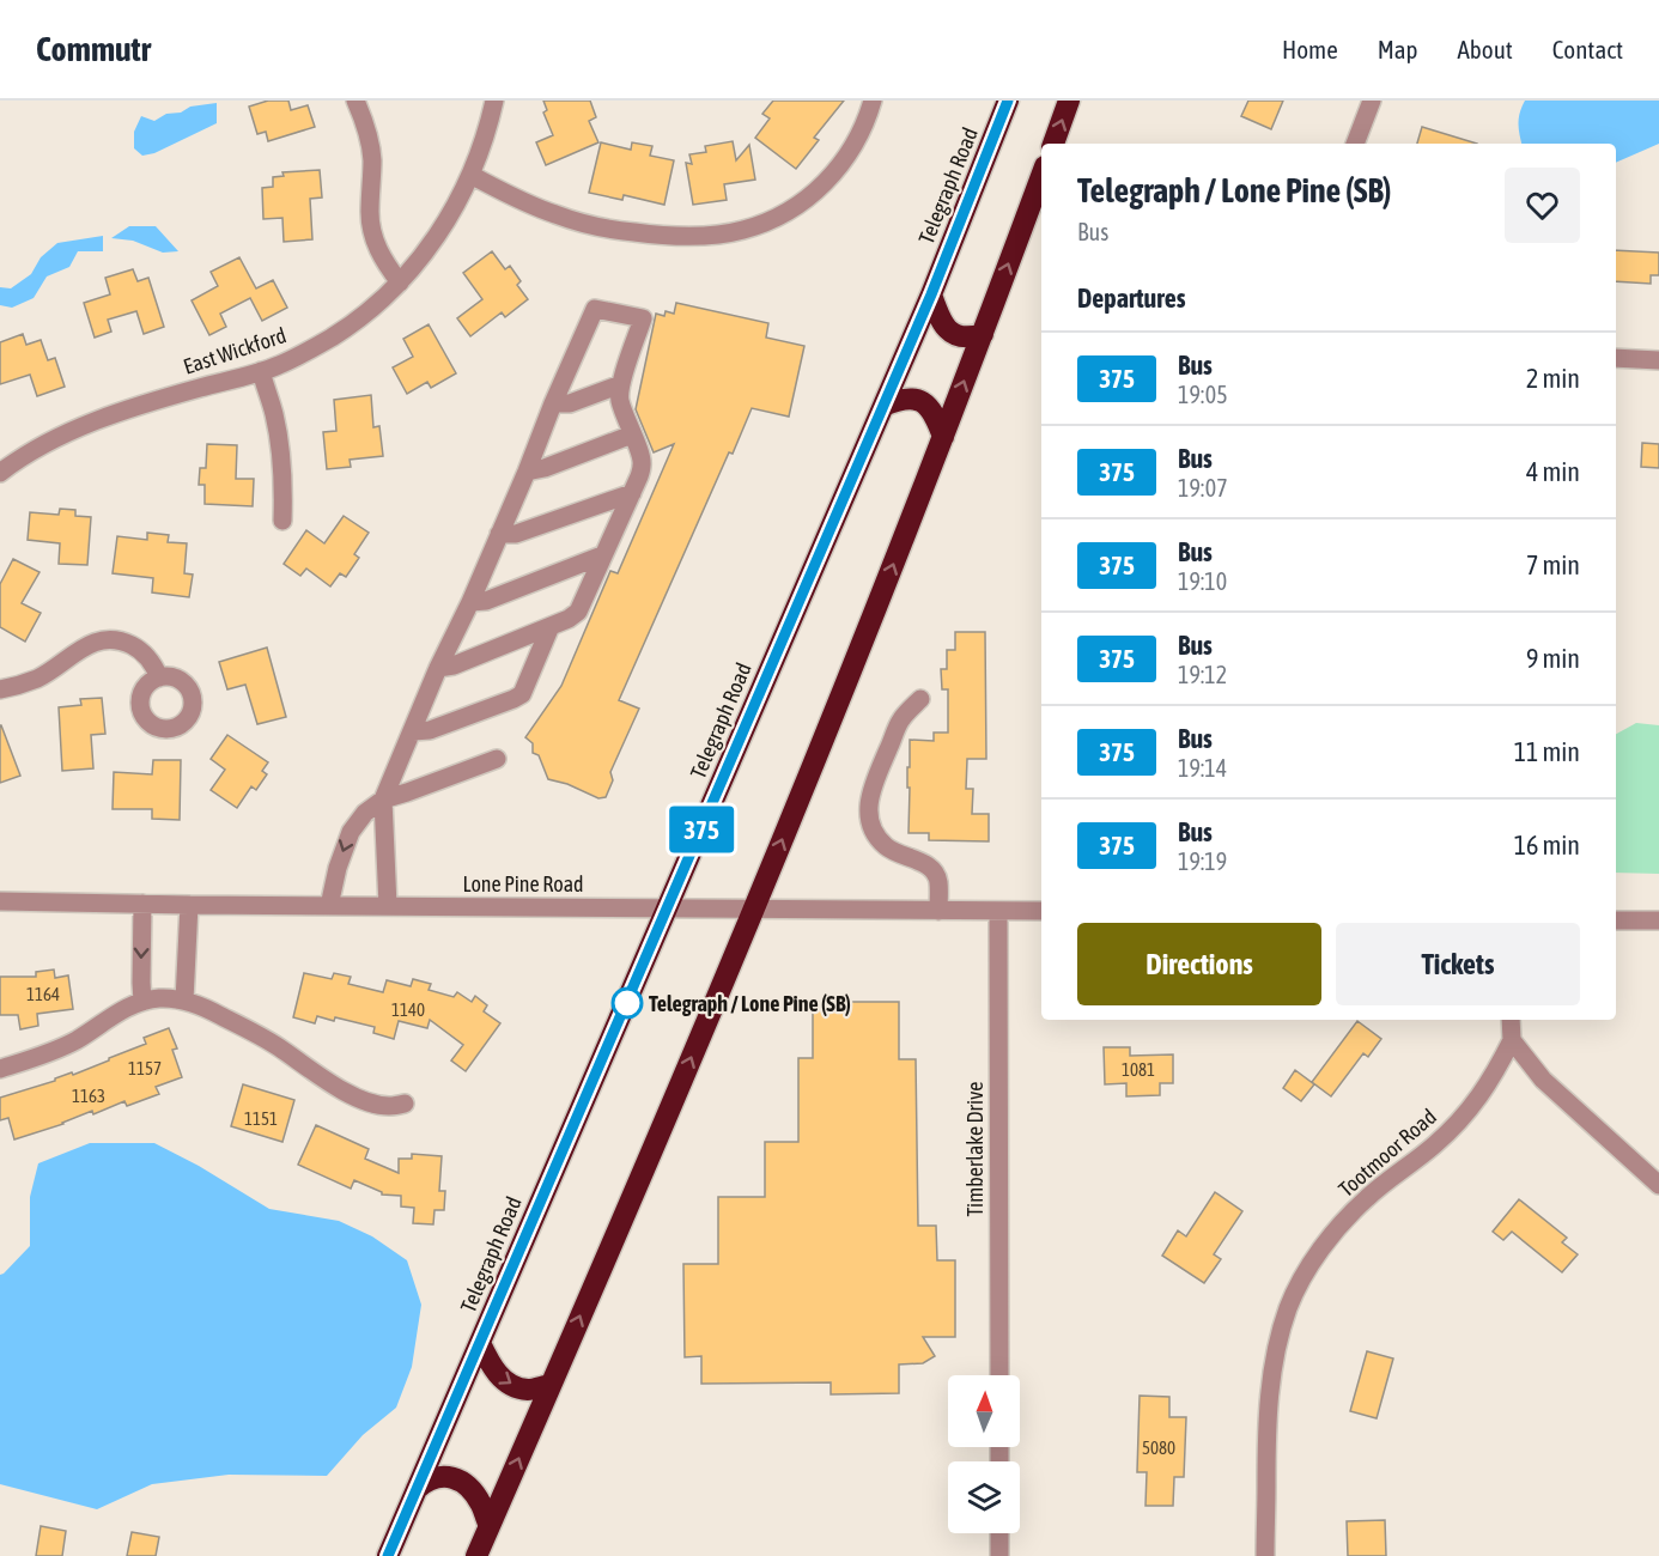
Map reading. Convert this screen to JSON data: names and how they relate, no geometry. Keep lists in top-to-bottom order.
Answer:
{
  "streets": {
    "highway": ["Telegraph Road"],
    "street": [
      "East Wickford",
      "Lone Pine Road",
      "Timberlake Drive",
      "Tootmoor Road"
    ]
  },
  "crossings": [
    ["Telegraph Road", "Lone Pine Road"],
    ["Lone Pine Road", "Timberlake Drive"]
  ],
  "places": ["Telegraph / Lone Pine (SB)"],
  "lines": ["bus line 375"],
  "house_numbers": [
    "1164",
    "1140",
    "1157",
    "1081",
    "1163",
    "1151",
    "5080"
  ],
  "north": "top",
  "page": {
    "header": "Commutr",
    "nav": [
      "Home",
      "Map",
      "About",
      "Contact"
    ],
    "on_map": "375",
    "heading": [
      ["Telegraph / Lone Pine (SB)", "Bus"],
      "Departures"
    ],
    "list": [
      {
        "mark": "375",
        "name": "Bus",
        "note": "19:05",
        "value": "2 min"
      },
      {
        "mark": "375",
        "name": "Bus",
        "note": "19:07",
        "value": "4 min"
      },
      {
        "mark": "375",
        "name": "Bus",
        "note": "19:10",
        "value": "7 min"
      },
      {
        "mark": "375",
        "name": "Bus",
        "note": "19:12",
        "value": "9 min"
      },
      {
        "mark": "375",
        "name": "Bus",
        "note": "19:14",
        "value": "11 min"
      },
      {
        "mark": "375",
        "name": "Bus",
        "note": "19:19",
        "value": "16 min"
      }
    ],
    "buttons": ["Directions", "Tickets"]
  }
}
